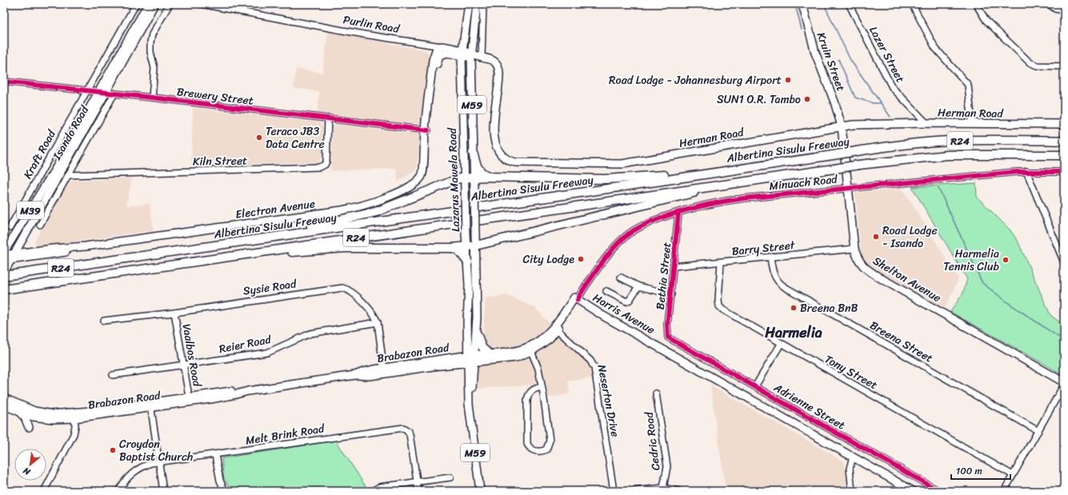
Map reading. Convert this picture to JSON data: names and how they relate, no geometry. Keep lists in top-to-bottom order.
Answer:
{
  "streets": {
    "highway": ["R24", "Albertina Sisulu Freeway"],
    "main road": [
      "Purlin Road",
      "Kruin Street",
      "M59",
      "Herman Road",
      "Isando Road",
      "Lazarus Mawela Road",
      "Electron Avenue",
      "M39",
      "Shelton Avenue",
      "Harris Avenue",
      "Brabazon Road"
    ],
    "street": [
      "Lazer Street",
      "Brewery Street",
      "Kraft Road",
      "Kiln Street",
      "Minuach Road",
      "Barry Street",
      "Bethia Street",
      "Sysie Road",
      "Breena Street",
      "Reier Road",
      "Vaalbos Road",
      "Tony Street",
      "Neserton Drive",
      "Adrienne Street",
      "Melt Brink Road",
      "Cedric Road"
    ]
  },
  "crossings": [
    ["Purlin Road", "Herman Road"],
    ["Purlin Road", "Lazarus Mawela Road"],
    ["Purlin Road", "Electron Avenue"],
    ["Lazer Street", "Herman Road"],
    ["Kruin Street", "Herman Road"],
    ["Kruin Street", "Shelton Avenue"],
    ["Brewery Street", "Isando Road"],
    ["Brewery Street", "Kraft Road"],
    ["Brewery Street", "Kiln Street"],
    ["Brewery Street", "Electron Avenue"],
    ["M59", "Lazarus Mawela Road"],
    ["M59", "Brabazon Road"],
    ["Herman Road", "Lazarus Mawela Road"],
    ["Herman Road", "Electron Avenue"],
    ["Herman Road", "Shelton Avenue"],
    ["Isando Road", "Kraft Road"],
    ["Isando Road", "Electron Avenue"],
    ["Lazarus Mawela Road", "Electron Avenue"],
    ["Lazarus Mawela Road", "Brabazon Road"],
    ["Minuach Road", "Bethia Street"],
    ["Minuach Road", "Shelton Avenue"],
    ["Minuach Road", "Harris Avenue"],
    ["Barry Street", "Bethia Street"],
    ["Barry Street", "Shelton Avenue"],
    ["Barry Street", "Breena Street"],
    ["Barry Street", "Tony Street"],
    ["Bethia Street", "Adrienne Street"],
    ["Sysie Road", "Reier Road"],
    ["Sysie Road", "Brabazon Road"],
    ["Sysie Road", "Vaalbos Road"],
    ["Reier Road", "Vaalbos Road"],
    ["Brabazon Road", "Vaalbos Road"]
  ],
  "districts": ["Harmelia"],
  "places": [
    "Road Lodge - Johannesburg Airport",
    "SUN1 O.R. Tambo",
    "Teraco JB3 Data Centre",
    "Road Lodge - Isando",
    "City Lodge",
    "Harmelia Tennis Club",
    "Breena BnB",
    "Croydon Baptist Church"
  ],
  "scale_bar": "100 m",
  "north": "bottom left"
}
